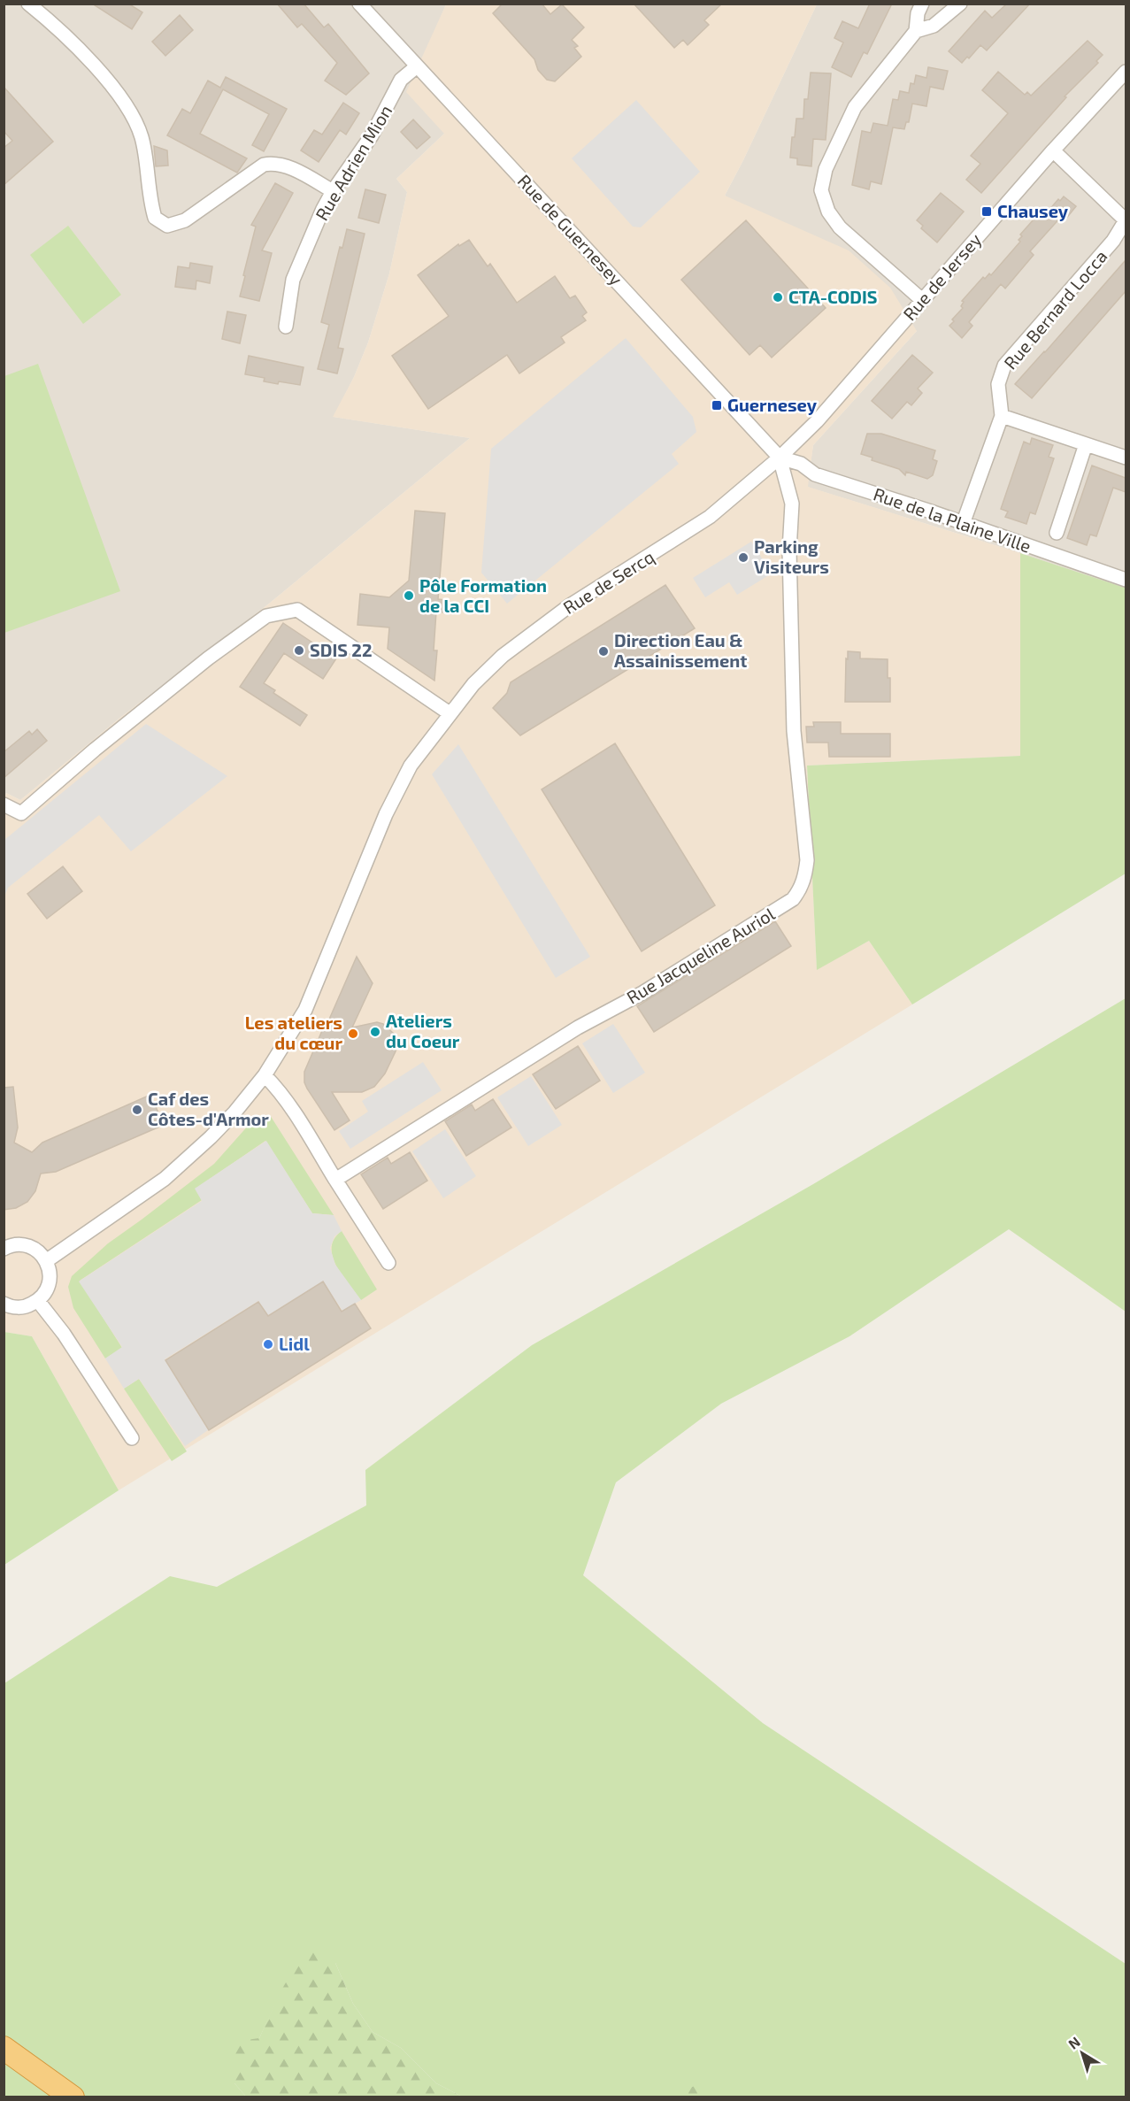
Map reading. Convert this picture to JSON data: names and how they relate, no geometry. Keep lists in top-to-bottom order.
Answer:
{
  "streets": {
    "street": [
      "Rue Adrien Mion",
      "Rue de Guernesey",
      "Rue de Jersey",
      "Rue Bernard Locca",
      "Rue de la Plaine Ville",
      "Rue de Sercq",
      "Rue Jacqueline Auriol"
    ]
  },
  "crossings": [
    ["Rue Adrien Mion", "Rue de Guernesey"],
    ["Rue de Guernesey", "Rue de Jersey"],
    ["Rue de Guernesey", "Rue de la Plaine Ville"],
    ["Rue de Guernesey", "Rue de Sercq"],
    ["Rue de Guernesey", "Rue Jacqueline Auriol"],
    ["Rue de Jersey", "Rue de la Plaine Ville"],
    ["Rue de Jersey", "Rue de Sercq"],
    ["Rue de Jersey", "Rue Jacqueline Auriol"],
    ["Rue Bernard Locca", "Rue de la Plaine Ville"],
    ["Rue de la Plaine Ville", "Rue de Sercq"],
    ["Rue de la Plaine Ville", "Rue Jacqueline Auriol"],
    ["Rue de Sercq", "Rue Jacqueline Auriol"]
  ],
  "places": {
    "transit": ["Chausey", "Guernesey"],
    "other": [
      "CTA-CODIS",
      "Parking Visiteurs",
      "Pôle Formation de la CCI",
      "SDIS 22",
      "Direction Eau & Assainissement",
      "Ateliers du Coeur",
      "Les ateliers du cœur",
      "Caf des Côtes-d'Armor",
      "Lidl"
    ]
  },
  "north": "top left"
}
